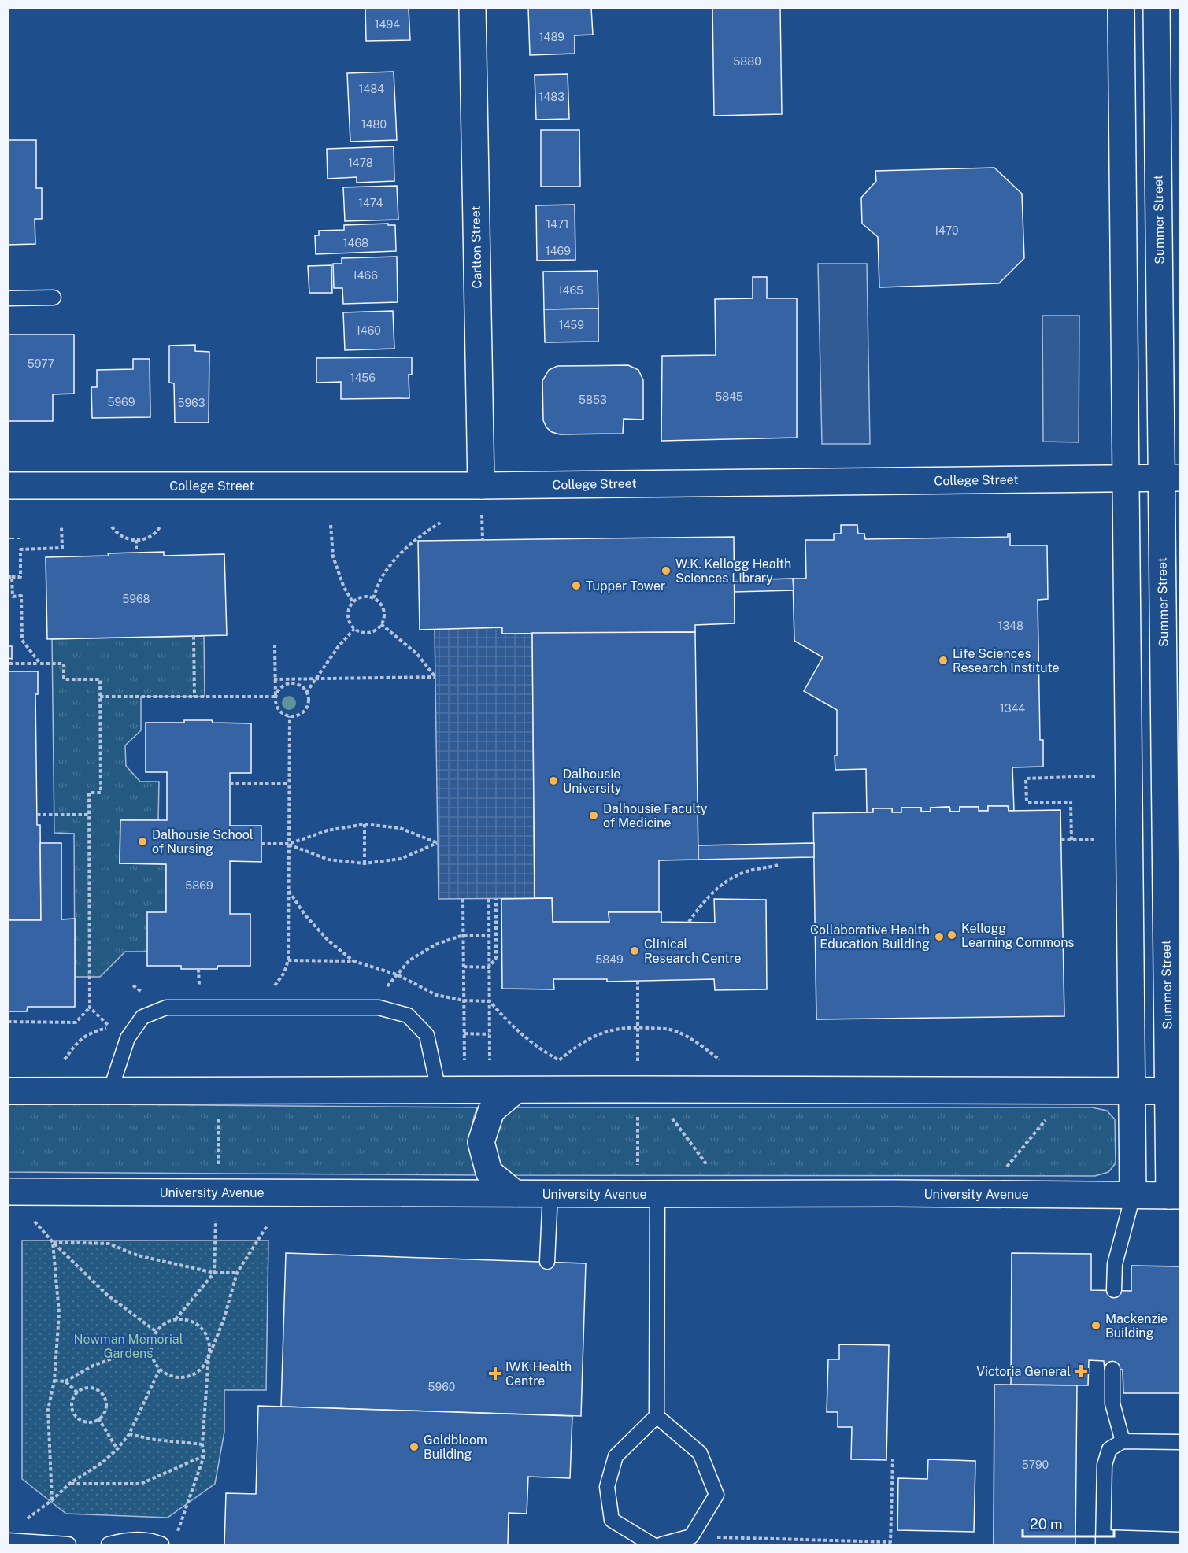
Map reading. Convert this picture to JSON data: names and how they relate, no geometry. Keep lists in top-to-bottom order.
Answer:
{
  "streets": {
    "street": [
      "Summer Street",
      "Carlton Street",
      "College Street",
      "University Avenue"
    ]
  },
  "crossings": [
    ["Summer Street", "College Street"],
    ["Summer Street", "University Avenue"],
    ["Carlton Street", "College Street"]
  ],
  "parks": ["Newman Memorial Gardens"],
  "places": {
    "other": [
      "W.K. Kellogg Health Sciences Library",
      "Tupper Tower",
      "Life Sciences Research Institute",
      "Dalhousie University",
      "Dalhousie Faculty of Medicine",
      "Dalhousie School of Nursing",
      "Kellogg Learning Commons",
      "Collaborative Health Education Building",
      "Clinical Research Centre",
      "Mackenzie Building",
      "Goldbloom Building"
    ],
    "health": ["Victoria General", "IWK Health Centre"]
  },
  "house_numbers": [
    "1494",
    "1489",
    "5880",
    "1484",
    "1483",
    "1480",
    "1478",
    "1474",
    "1471",
    "1470",
    "1468",
    "1469",
    "1466",
    "1465",
    "1459",
    "1460",
    "5977",
    "1456",
    "5845",
    "5853",
    "5969",
    "5963",
    "5968",
    "1348",
    "1344",
    "5869",
    "5849",
    "5960",
    "5790"
  ],
  "scale_bar": "20 m"
}
